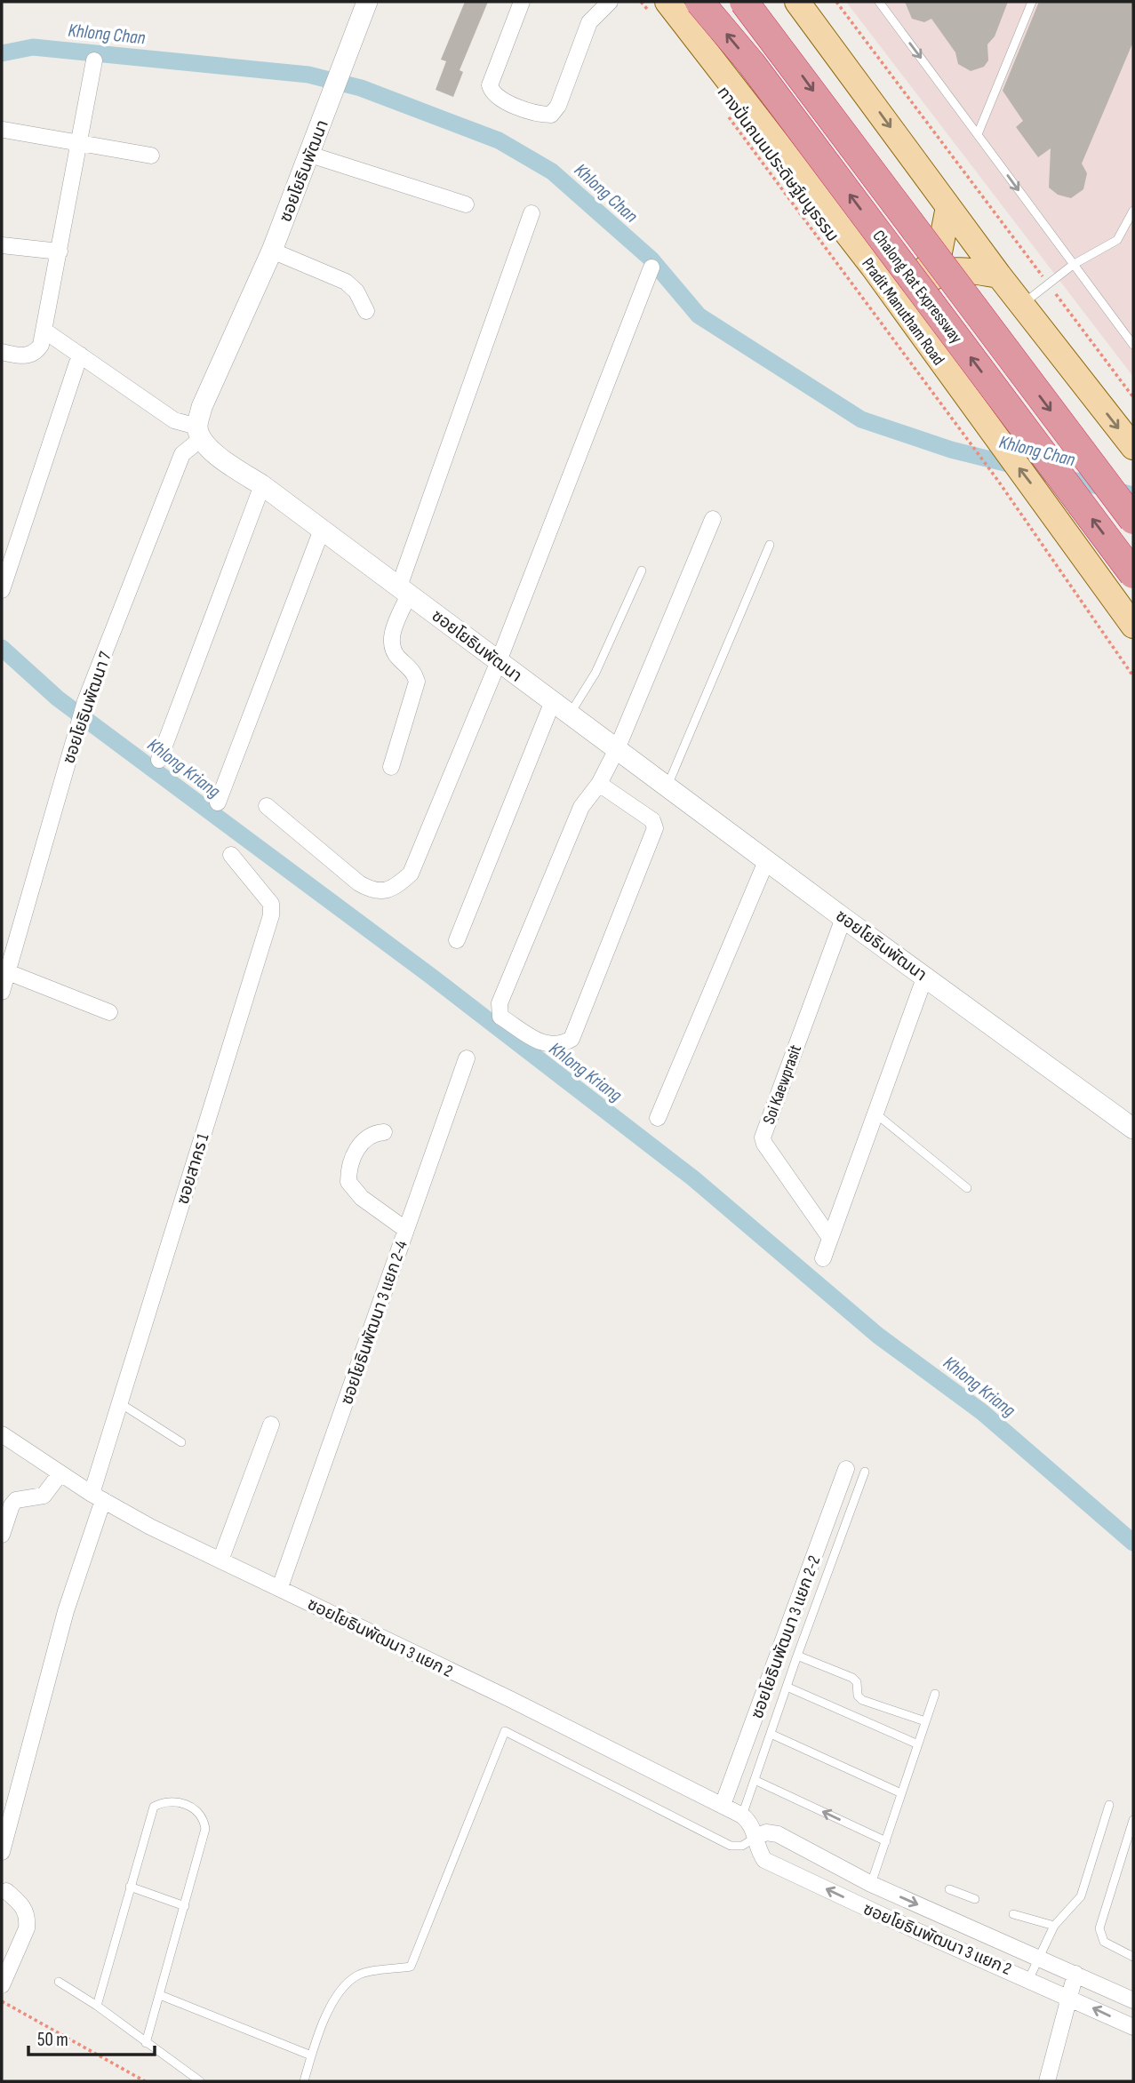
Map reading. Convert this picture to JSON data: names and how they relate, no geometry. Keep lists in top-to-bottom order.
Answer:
{
  "streets": {
    "highway": ["Chalong Rat Expressway"],
    "main road": ["Pradit Manutham Road"],
    "street": [
      "ซอยโยธินพัฒนา",
      "ซอยโยธินพัฒนา 7",
      "Soi Kaewprasit",
      "ซอยสาคร 1",
      "ซอยโยธินพัฒนา 3 แยก 2-4",
      "ซอยโยธินพัฒนา 3 แยก 2",
      "ซอยโยธินพัฒนา 3 แยก 2-2"
    ],
    "path": ["ทางปั่นถนนประดิษฐ์มนูธรรม"]
  },
  "crossings": [
    ["ซอยโยธินพัฒนา", "ซอยโยธินพัฒนา 7"],
    ["ซอยโยธินพัฒนา", "Soi Kaewprasit"],
    ["ซอยสาคร 1", "ซอยโยธินพัฒนา 3 แยก 2"],
    ["ซอยโยธินพัฒนา 3 แยก 2-4", "ซอยโยธินพัฒนา 3 แยก 2"],
    ["ซอยโยธินพัฒนา 3 แยก 2", "ซอยโยธินพัฒนา 3 แยก 2-2"]
  ],
  "water": ["Khlong Chan", "Khlong Kriang"],
  "scale_bar": "50 m"
}
